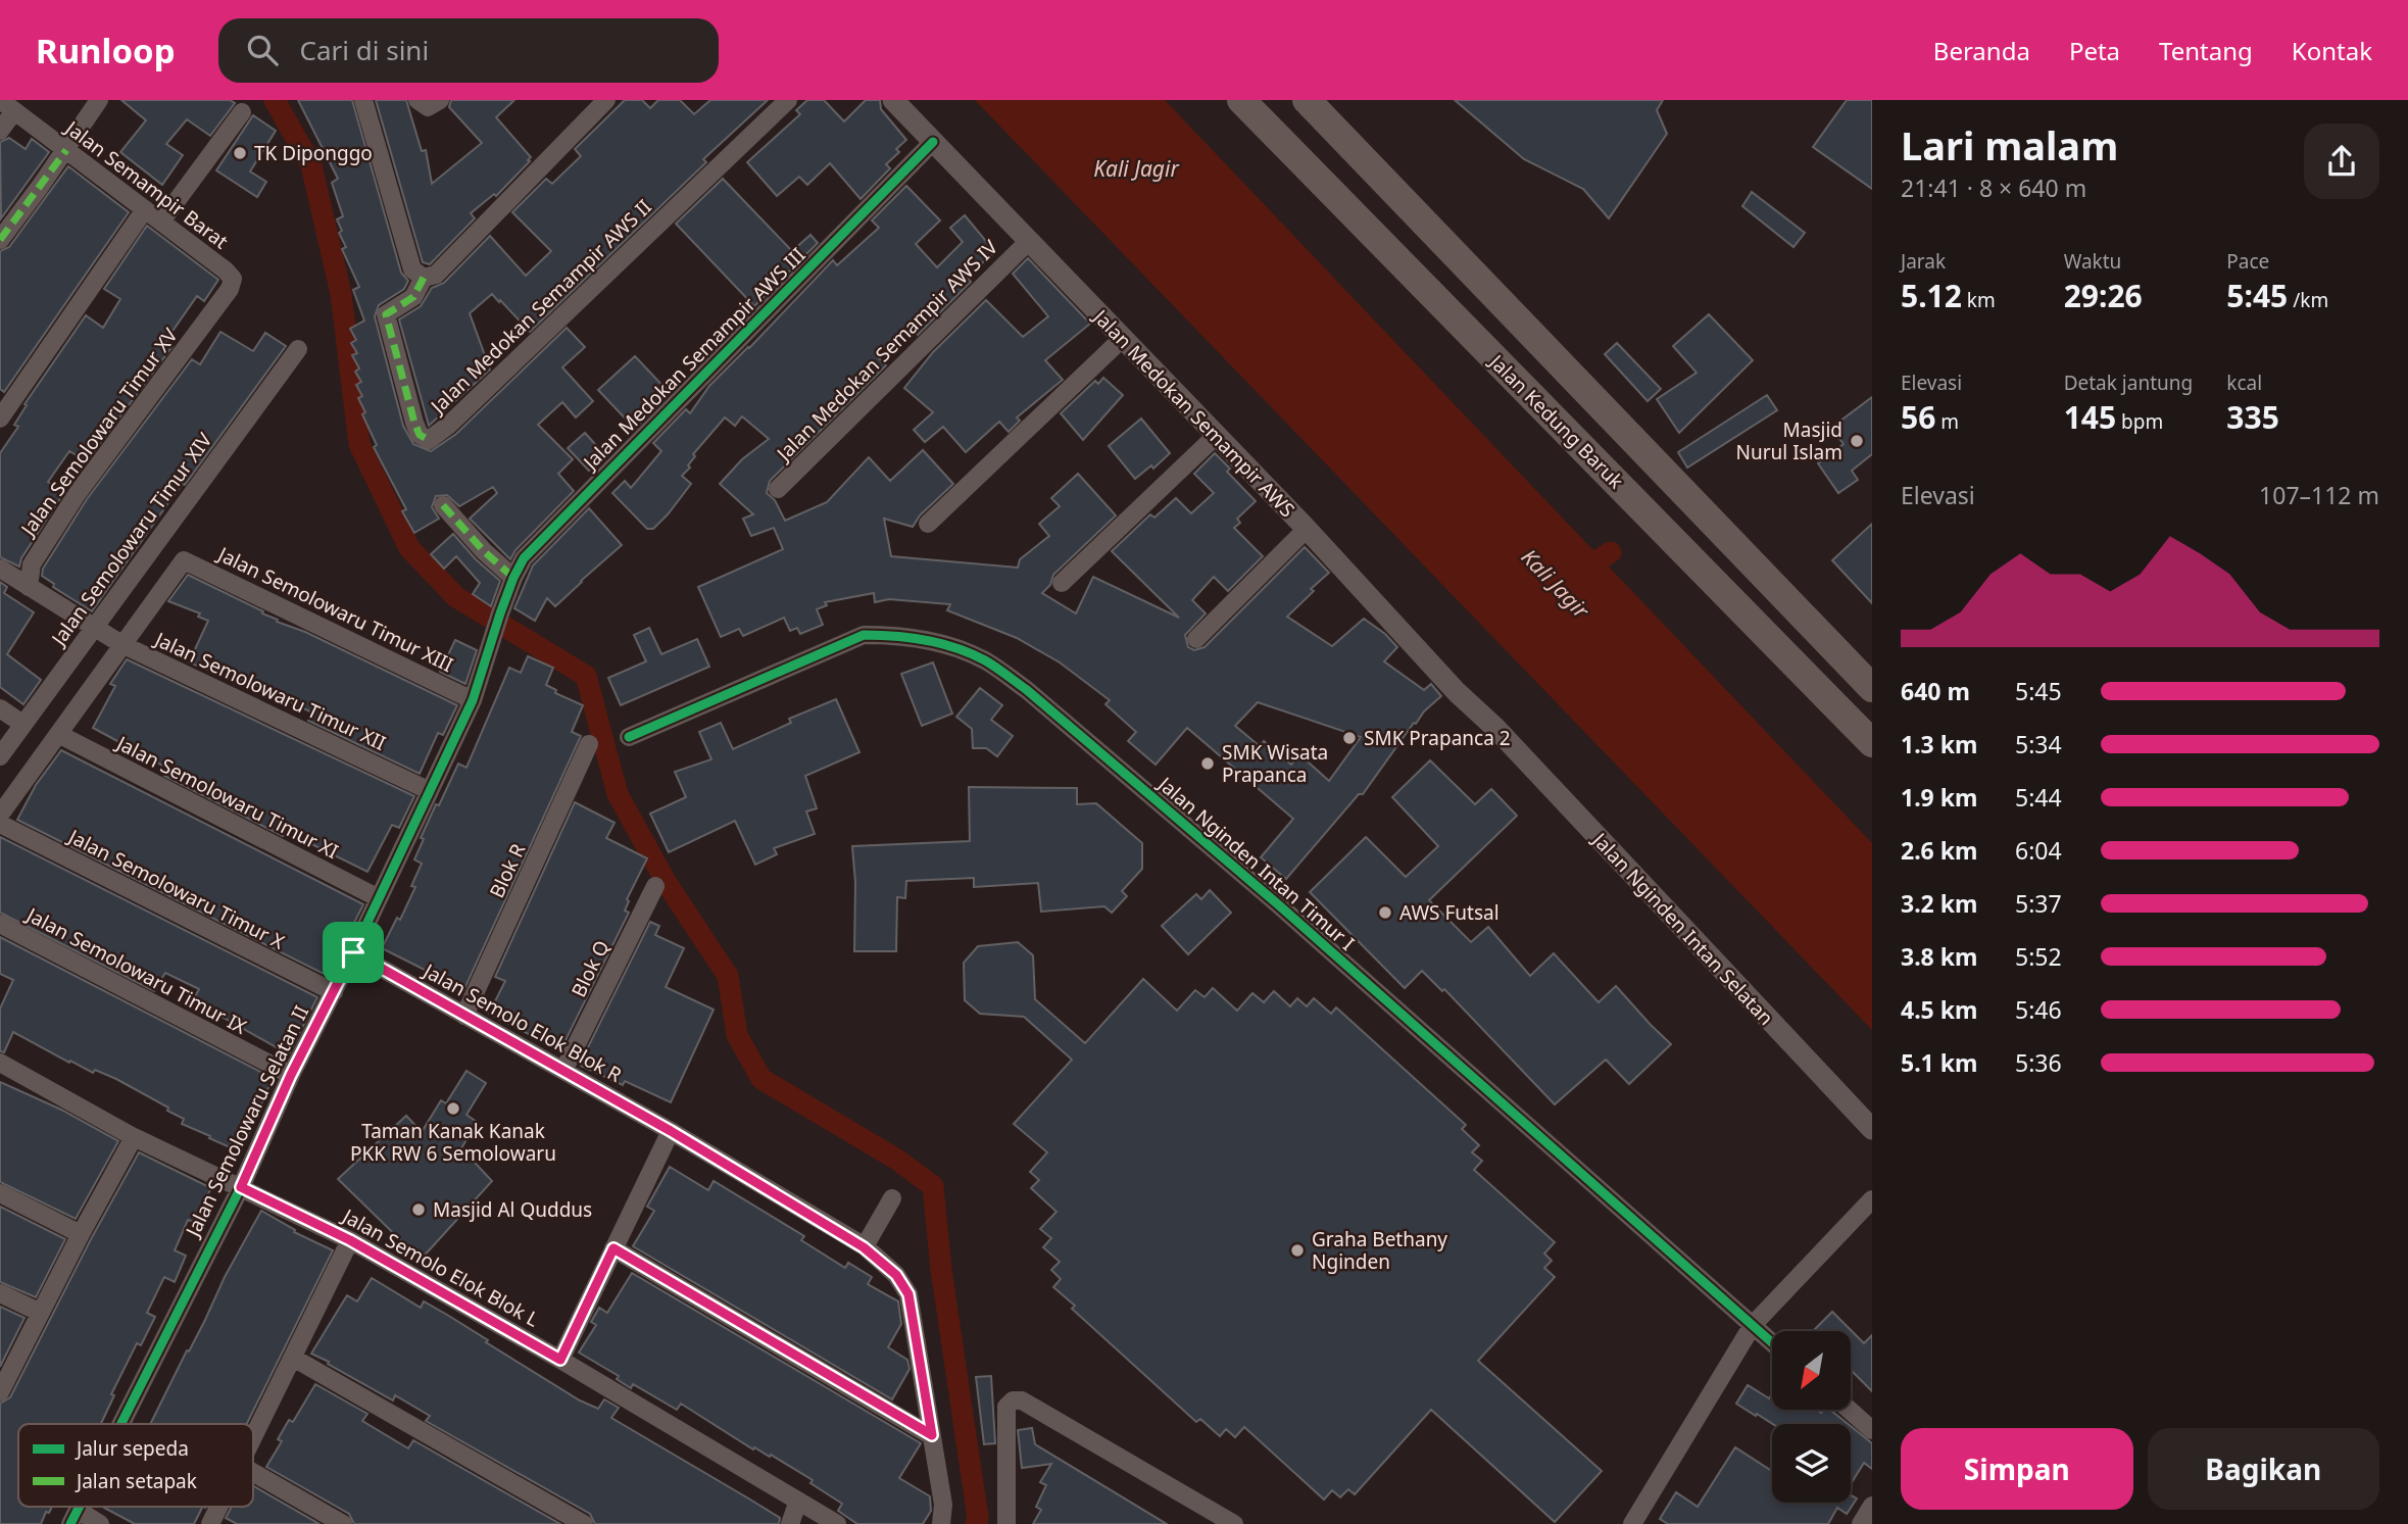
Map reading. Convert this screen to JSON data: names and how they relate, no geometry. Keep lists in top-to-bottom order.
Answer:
{
  "streets": {
    "main road": ["Jalan Kedung Baruk"],
    "street": [
      "Jalan Semampir Barat",
      "Jalan Medokan Semampir AWS II",
      "Jalan Medokan Semampir AWS IV",
      "Jalan Medokan Semampir AWS III",
      "Jalan Medokan Semampir AWS",
      "Jalan Semolowaru Timur XV",
      "Jalan Semolowaru Timur XIV",
      "Jalan Semolowaru Timur XIII",
      "Jalan Semolowaru Timur XII",
      "Jalan Semolowaru Timur XI",
      "Jalan Nginden Intan Timur I",
      "Blok R",
      "Jalan Semolowaru Timur X",
      "Jalan Nginden Intan Selatan",
      "Blok Q",
      "Jalan Semolowaru Timur IX",
      "Jalan Semolo Elok Blok R",
      "Jalan Semolowaru Selatan II",
      "Jalan Semolo Elok Blok L"
    ]
  },
  "crossings": [
    ["Jalan Semampir Barat", "Jalan Semolowaru Timur XV"],
    ["Jalan Medokan Semampir AWS IV", "Jalan Medokan Semampir AWS"],
    ["Jalan Medokan Semampir AWS III", "Jalan Medokan Semampir AWS"],
    ["Jalan Medokan Semampir AWS III", "Jalan Semolowaru Selatan II"],
    ["Jalan Medokan Semampir AWS", "Jalan Nginden Intan Selatan"],
    ["Jalan Semolowaru Timur XIV", "Jalan Semolowaru Timur XII"],
    ["Jalan Semolowaru Timur XIII", "Jalan Semolowaru Timur XII"],
    ["Jalan Semolowaru Timur XIII", "Jalan Semolowaru Selatan II"],
    ["Jalan Semolowaru Timur XII", "Jalan Semolowaru Selatan II"],
    ["Jalan Semolowaru Timur XI", "Jalan Semolowaru Selatan II"],
    ["Blok R", "Jalan Semolo Elok Blok R"],
    ["Jalan Semolowaru Timur X", "Jalan Semolowaru Selatan II"],
    ["Blok Q", "Jalan Semolo Elok Blok R"],
    ["Jalan Semolowaru Timur IX", "Jalan Semolowaru Selatan II"],
    ["Jalan Semolo Elok Blok R", "Jalan Semolowaru Selatan II"],
    ["Jalan Semolowaru Selatan II", "Jalan Semolo Elok Blok L"]
  ],
  "water": ["Kali Jagir"],
  "places": [
    "TK Diponggo",
    "Masjid Nurul Islam",
    "SMK Prapanca 2",
    "SMK Wisata Prapanca",
    "AWS Futsal",
    "Taman Kanak Kanak PKK RW 6 Semolowaru",
    "Masjid Al Quddus",
    "Graha Bethany Nginden"
  ],
  "legend": ["Jalur sepeda", "Jalan setapak"],
  "north": "bottom left",
  "page": {
    "header": "Runloop",
    "search": "Cari di sini",
    "nav": [
      "Beranda",
      "Peta",
      "Tentang",
      "Kontak"
    ],
    "heading": ["Lari malam", "21:41 · 8 × 640 m"],
    "stats": [
      ["Jarak", "5.12 km"],
      ["Waktu", "29:26"],
      ["Pace", "5:45 /km"],
      ["Elevasi", "56 m"],
      ["Detak jantung", "145 bpm"],
      ["kcal", "335"]
    ],
    "chart": ["Elevasi", "107–112 m"],
    "list": [
      {
        "name": "640 m",
        "note": "5:45"
      },
      {
        "name": "1.3 km",
        "note": "5:34"
      },
      {
        "name": "1.9 km",
        "note": "5:44"
      },
      {
        "name": "2.6 km",
        "note": "6:04"
      },
      {
        "name": "3.2 km",
        "note": "5:37"
      },
      {
        "name": "3.8 km",
        "note": "5:52"
      },
      {
        "name": "4.5 km",
        "note": "5:46"
      },
      {
        "name": "5.1 km",
        "note": "5:36"
      }
    ],
    "buttons": ["Simpan", "Bagikan"]
  }
}
